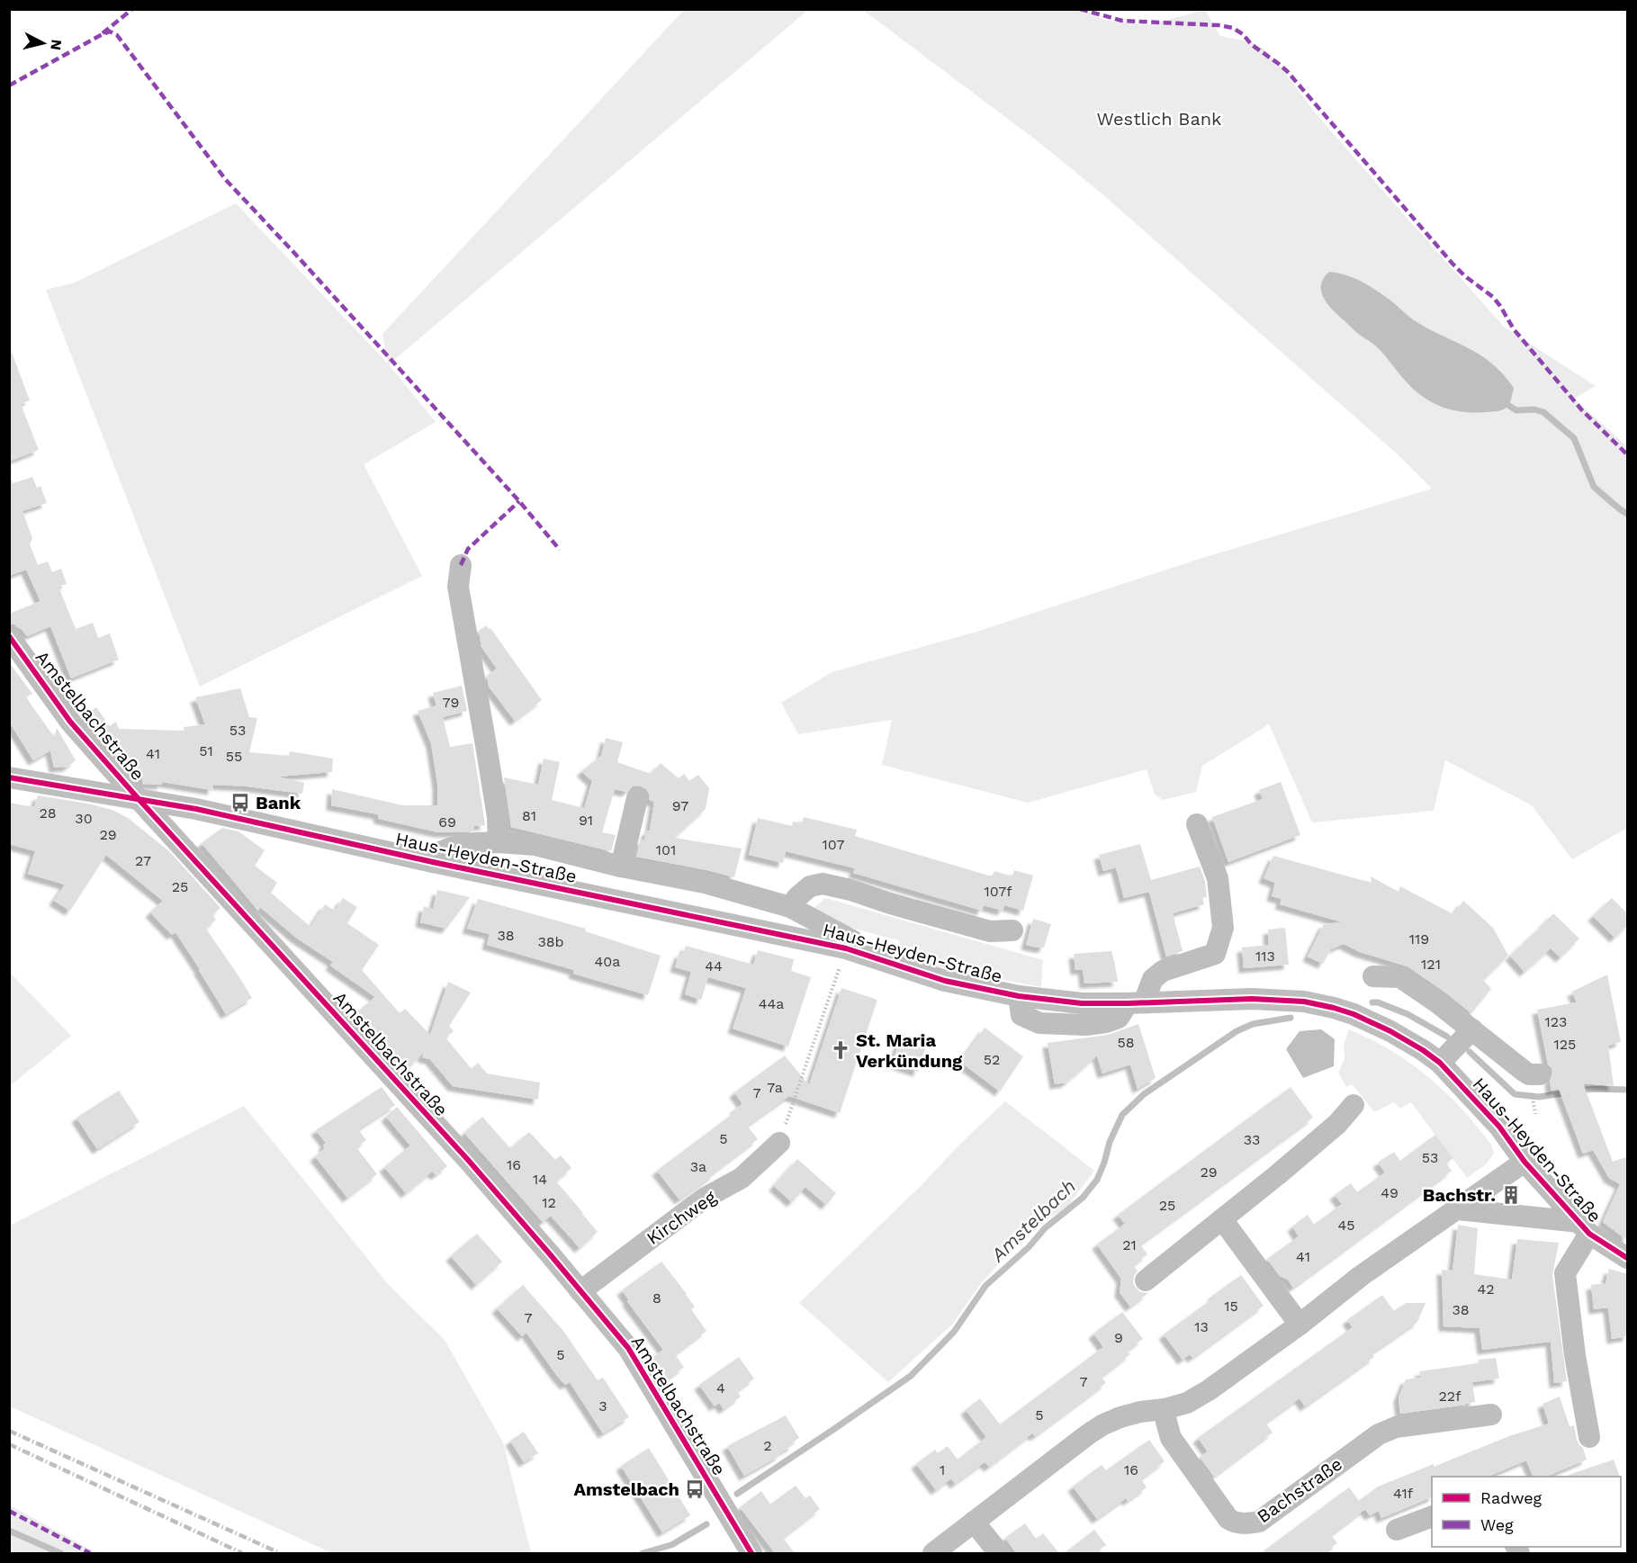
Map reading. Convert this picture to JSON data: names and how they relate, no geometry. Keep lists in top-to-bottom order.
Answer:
{
  "streets": {
    "street": [
      "Amstelbachstraße",
      "Haus-Heyden-Straße",
      "Kirchweg",
      "Bachstraße"
    ]
  },
  "crossings": [
    ["Amstelbachstraße", "Haus-Heyden-Straße"],
    ["Amstelbachstraße", "Kirchweg"]
  ],
  "water": ["Amstelbach"],
  "parks": ["Westlich Bank"],
  "places": {
    "bus stop": ["Bank", "Amstelbach"],
    "church": ["St. Maria Verkündung"],
    "building": ["Bachstr."]
  },
  "house_numbers": [
    "79",
    "53",
    "51",
    "41",
    "55",
    "97",
    "28",
    "81",
    "30",
    "91",
    "69",
    "29",
    "107",
    "101",
    "27",
    "25",
    "107f",
    "38",
    "119",
    "38b",
    "113",
    "40a",
    "121",
    "44",
    "44a",
    "123",
    "58",
    "125",
    "52",
    "7a",
    "7",
    "5",
    "33",
    "53",
    "16",
    "3a",
    "29",
    "14",
    "49",
    "12",
    "25",
    "45",
    "21",
    "41",
    "42",
    "8",
    "15",
    "38",
    "7",
    "13",
    "9",
    "5",
    "7",
    "4",
    "22f",
    "3",
    "5",
    "2",
    "1",
    "16",
    "41f"
  ],
  "legend": ["Radweg", "Weg"],
  "north": "right"
}
